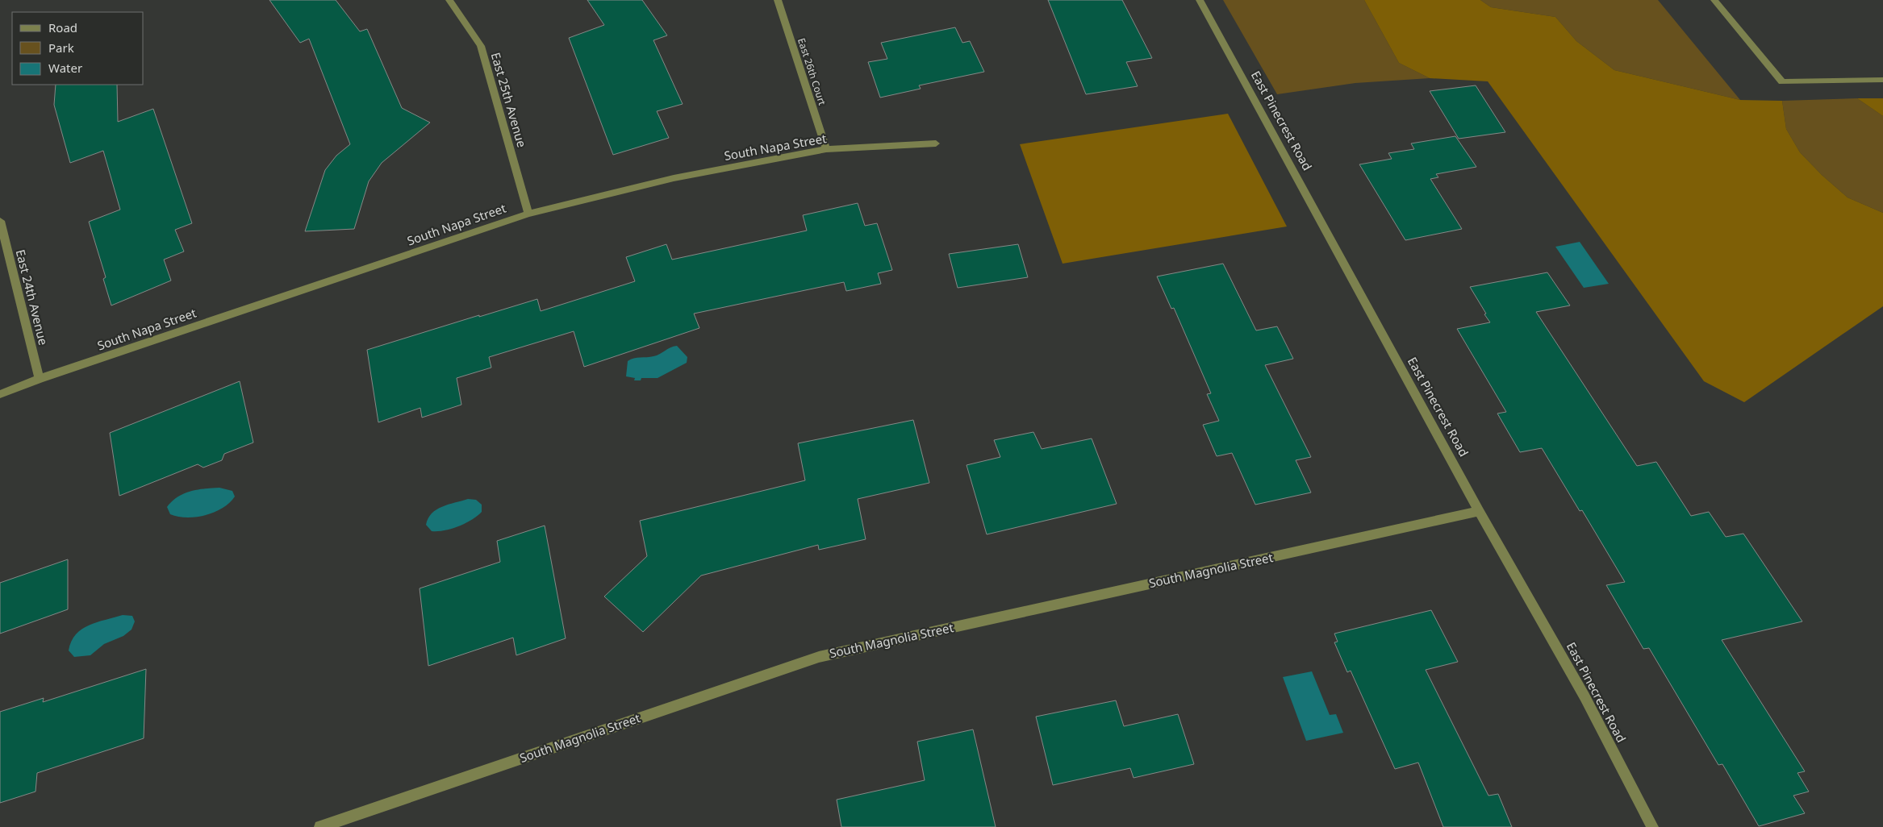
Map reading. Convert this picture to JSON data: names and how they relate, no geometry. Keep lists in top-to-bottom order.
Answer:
{
  "streets": {
    "street": [
      "East 26th Court",
      "East 25th Avenue",
      "East Pinecrest Road",
      "South Napa Street",
      "East 24th Avenue",
      "South Magnolia Street"
    ]
  },
  "crossings": [
    ["East 26th Court", "South Napa Street"],
    ["East 25th Avenue", "South Napa Street"],
    ["East Pinecrest Road", "South Magnolia Street"],
    ["South Napa Street", "East 24th Avenue"]
  ],
  "legend": ["Road", "Park", "Water"]
}
